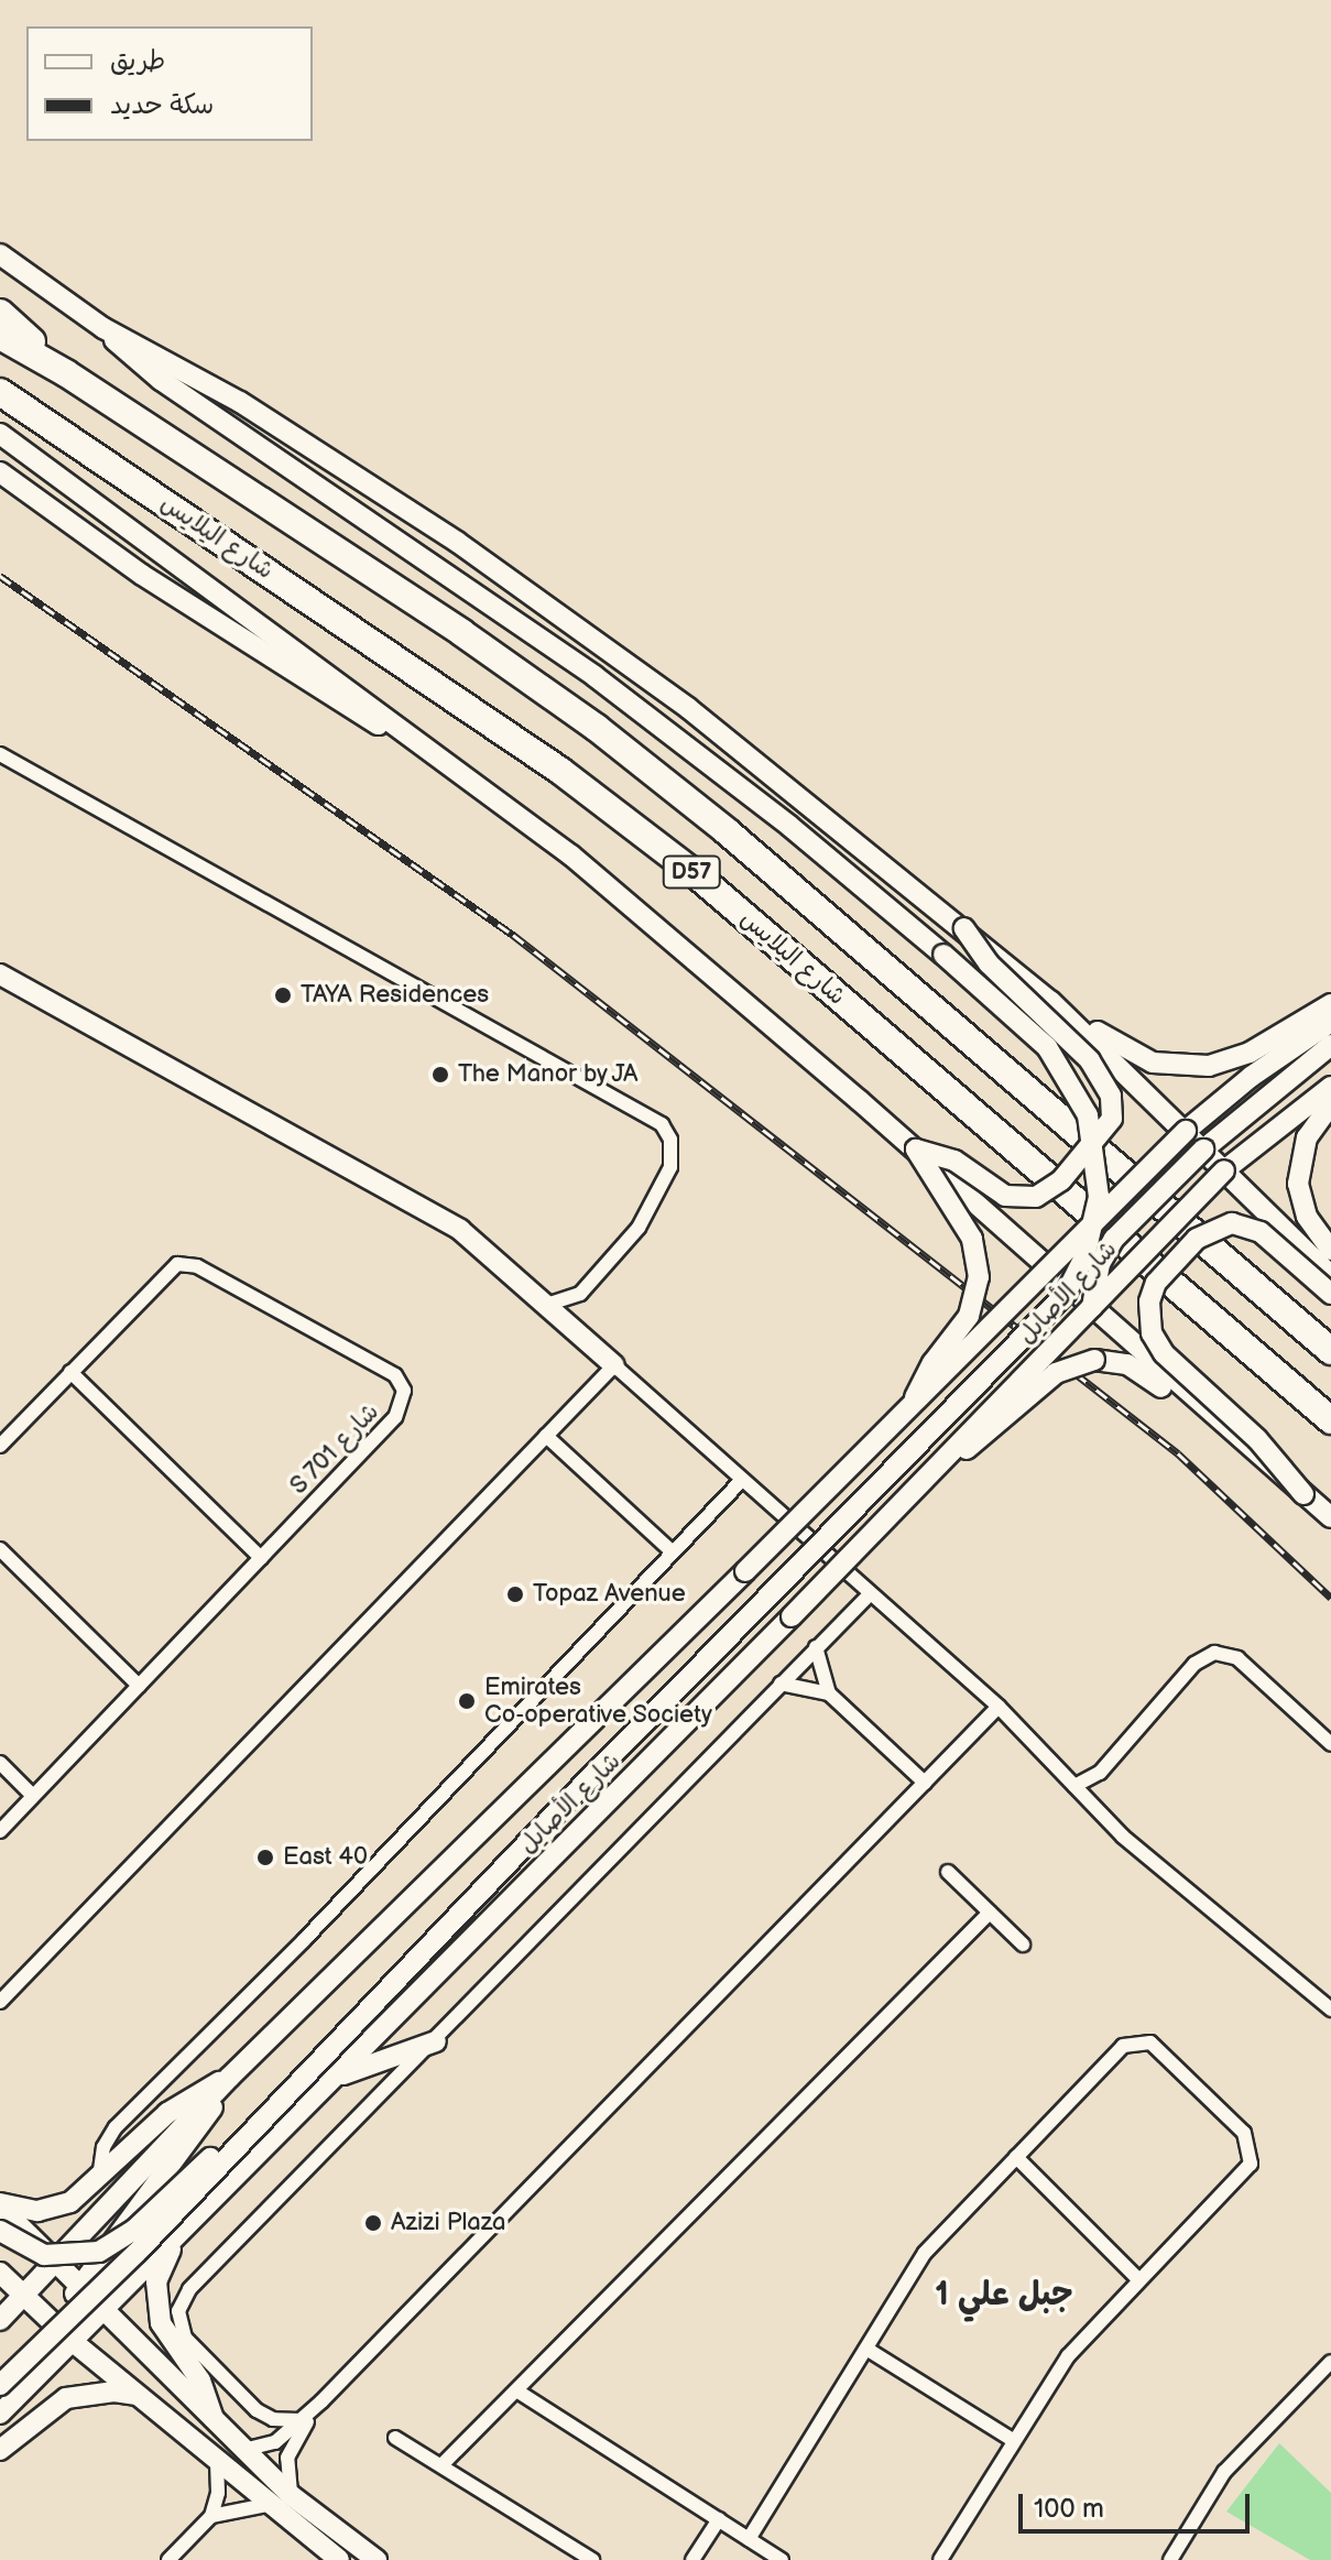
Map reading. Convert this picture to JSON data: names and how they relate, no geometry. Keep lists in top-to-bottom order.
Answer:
{
  "streets": {
    "highway": ["شارع اليلايس", "D57"],
    "main road": ["شارع الأصايل"],
    "street": ["S 701 شارع"]
  },
  "districts": ["جبل علي 1"],
  "places": [
    "TAYA Residences",
    "The Manor by JA",
    "Topaz Avenue",
    "Emirates Co-operative Society",
    "East 40",
    "Azizi Plaza"
  ],
  "legend": ["طريق", "سكة حديد"],
  "scale_bar": "100 m"
}
